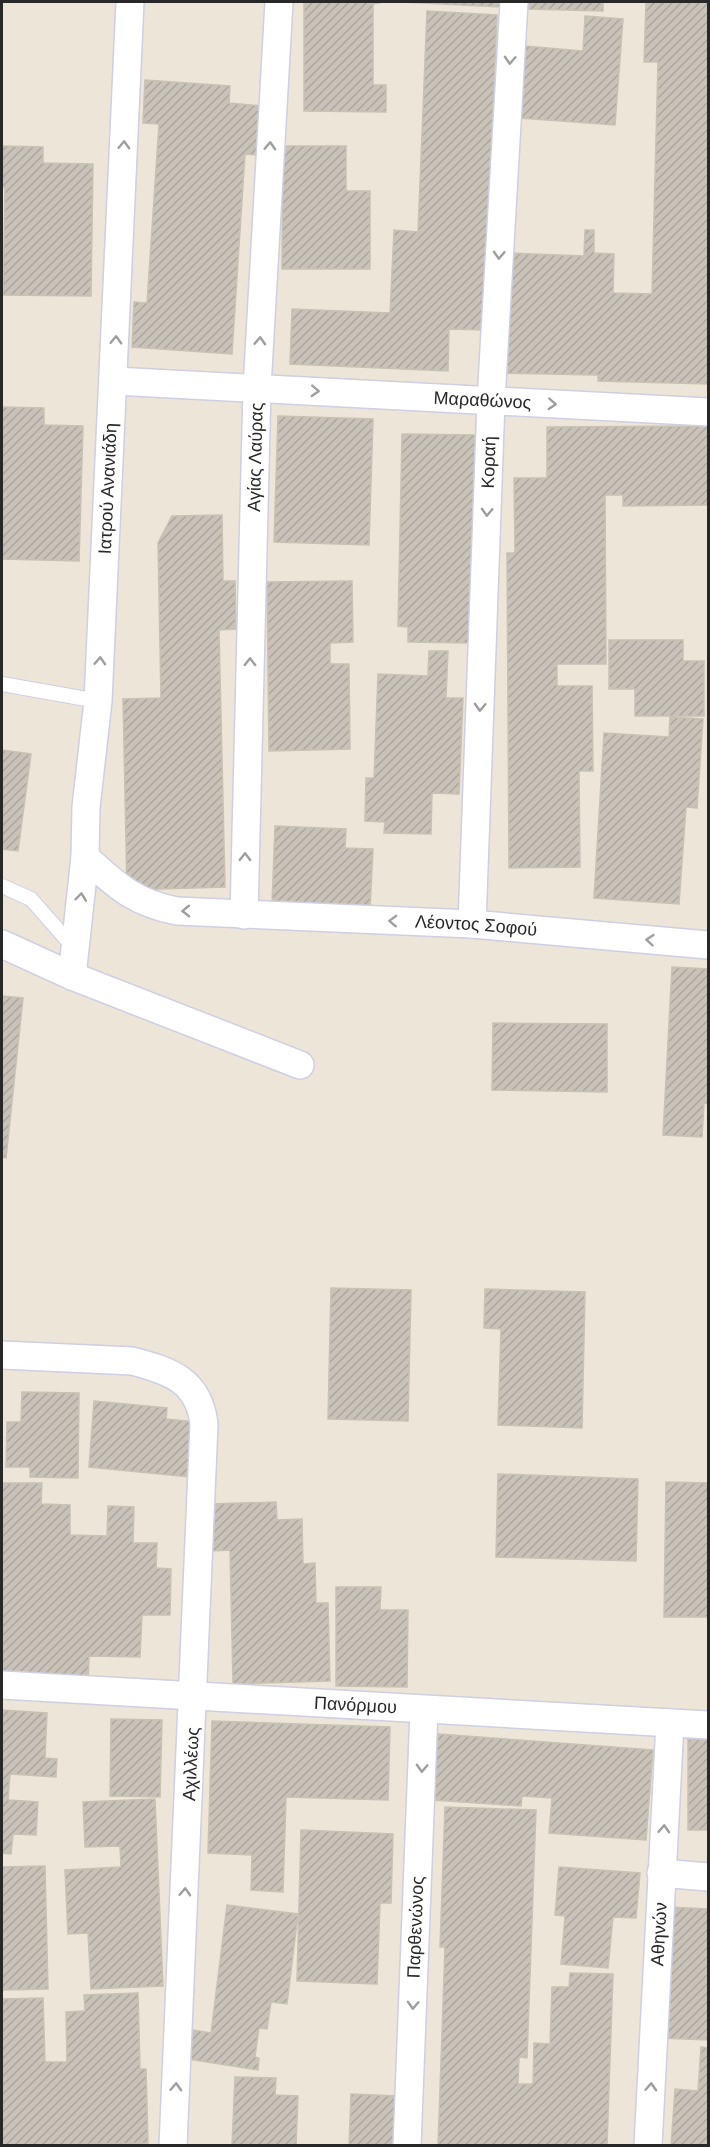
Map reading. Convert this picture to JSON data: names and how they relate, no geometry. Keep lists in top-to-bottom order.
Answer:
{
  "streets": {
    "street": [
      "Μαραθώνος",
      "Αγίας Λαύρας",
      "Κοραή",
      "Ιατρού Ανανιάδη",
      "Λέοντος Σοφού",
      "Πανόρμου",
      "Αχιλλέως",
      "Παρθενώνος",
      "Αθηνών"
    ]
  },
  "crossings": [
    ["Μαραθώνος", "Αγίας Λαύρας"],
    ["Μαραθώνος", "Κοραή"],
    ["Μαραθώνος", "Ιατρού Ανανιάδη"],
    ["Αγίας Λαύρας", "Λέοντος Σοφού"],
    ["Κοραή", "Λέοντος Σοφού"],
    ["Ιατρού Ανανιάδη", "Λέοντος Σοφού"],
    ["Πανόρμου", "Αχιλλέως"],
    ["Πανόρμου", "Παρθενώνος"],
    ["Πανόρμου", "Αθηνών"]
  ],
  "one_way": [
    "Μαραθώνος",
    "Αγίας Λαύρας",
    "Κοραή",
    "Ιατρού Ανανιάδη",
    "Αχιλλέως",
    "Παρθενώνος",
    "Αθηνών"
  ]
}
